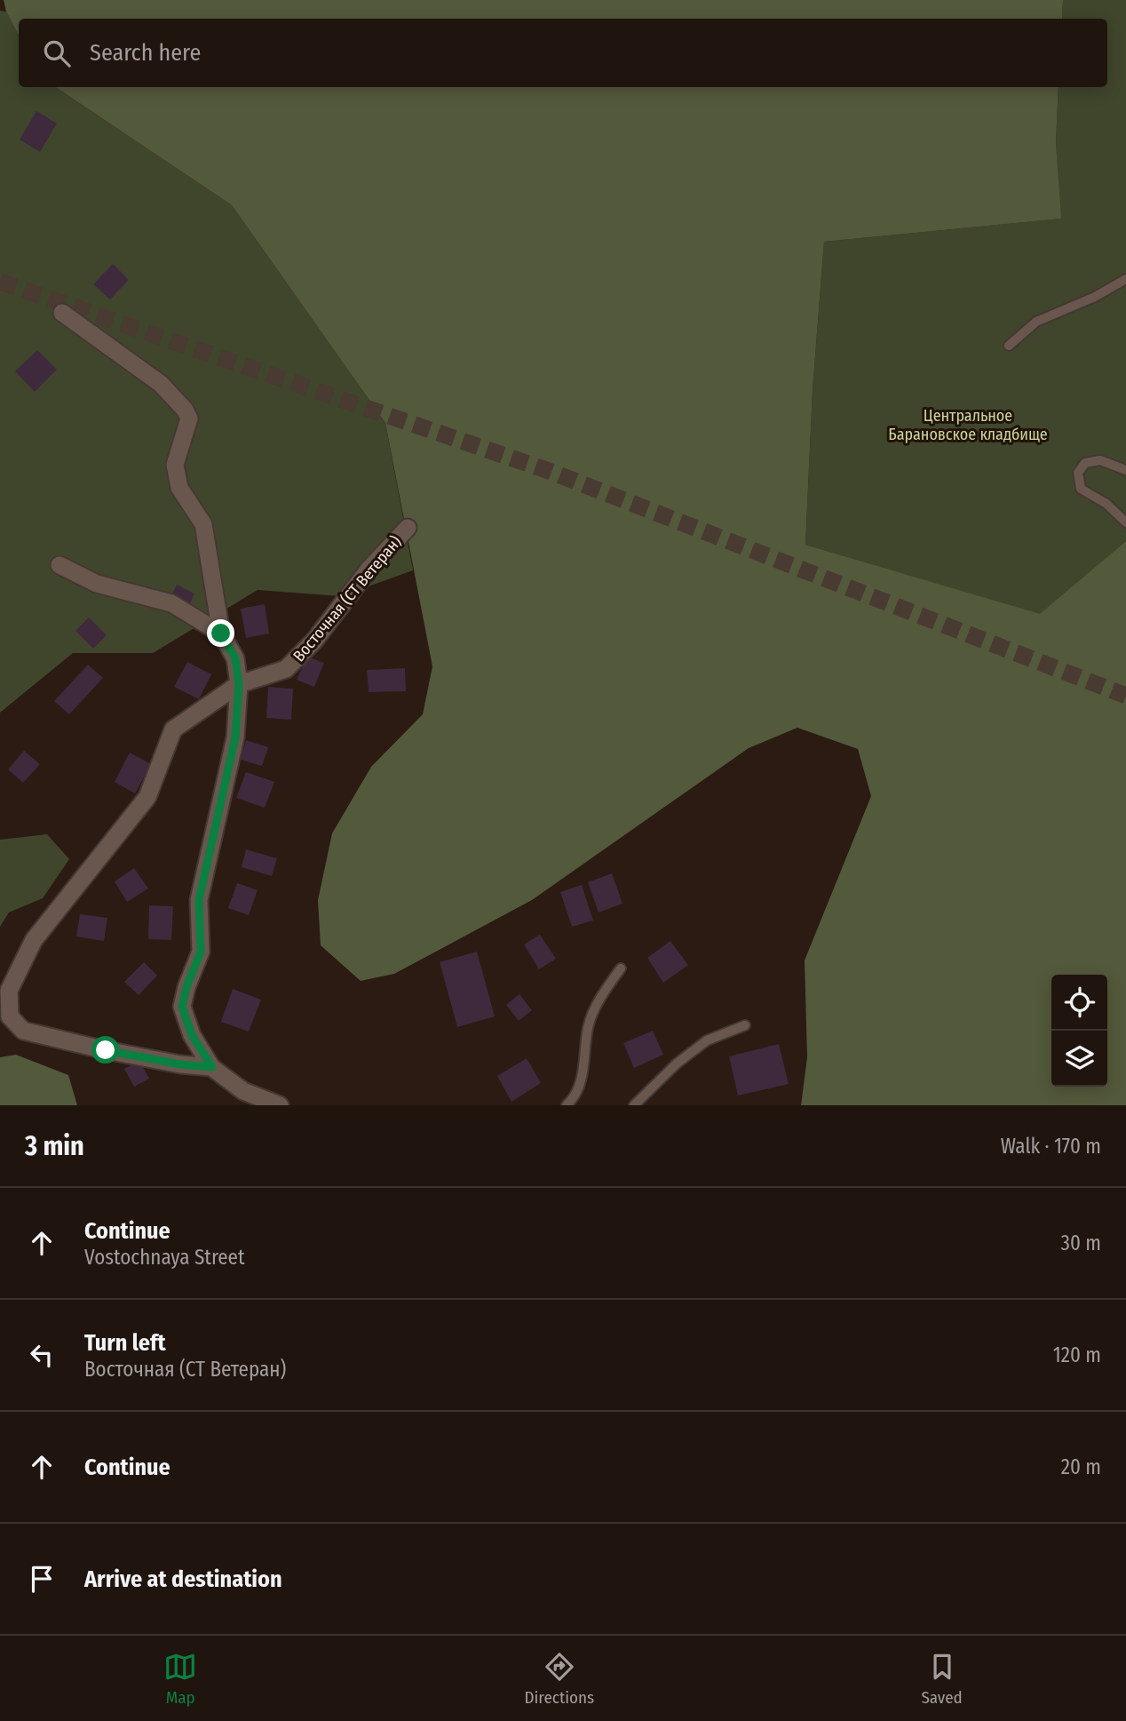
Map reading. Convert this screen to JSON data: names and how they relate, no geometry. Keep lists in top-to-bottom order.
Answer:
{
  "streets": {
    "street": ["Восточная (СТ Ветеран)"]
  },
  "parks": ["Центральное Барановское кладбище"],
  "page": {
    "search": "Search here",
    "heading": ["3 min", "Walk · 170 m"],
    "list": [
      ["Continue", "Vostochnaya Street", "30 m"],
      ["Turn left", "Восточная (СТ Ветеран)", "120 m"],
      ["Continue", "20 m"],
      "Arrive at destination"
    ],
    "nav": ["Map", "Directions", "Saved"]
  }
}
